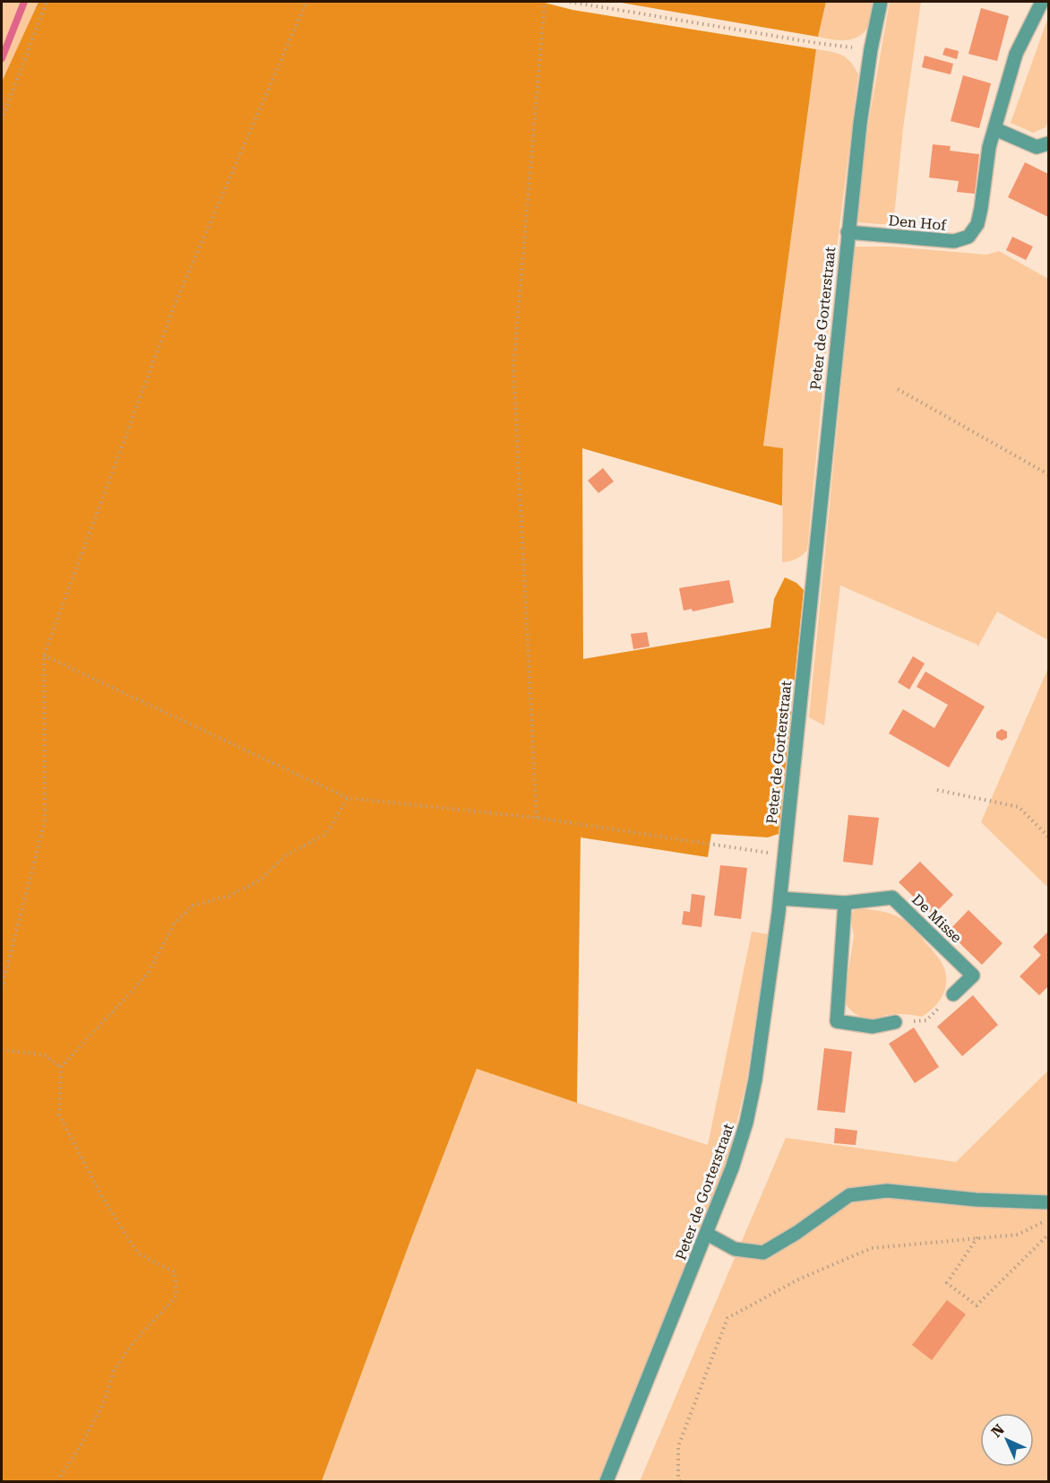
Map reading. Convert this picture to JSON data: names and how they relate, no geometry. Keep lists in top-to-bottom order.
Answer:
{
  "streets": {
    "street": ["Den Hof", "Peter de Gorterstraat", "De Misse"]
  },
  "crossings": [
    ["Den Hof", "Peter de Gorterstraat"],
    ["Peter de Gorterstraat", "De Misse"]
  ],
  "north": "top left"
}
